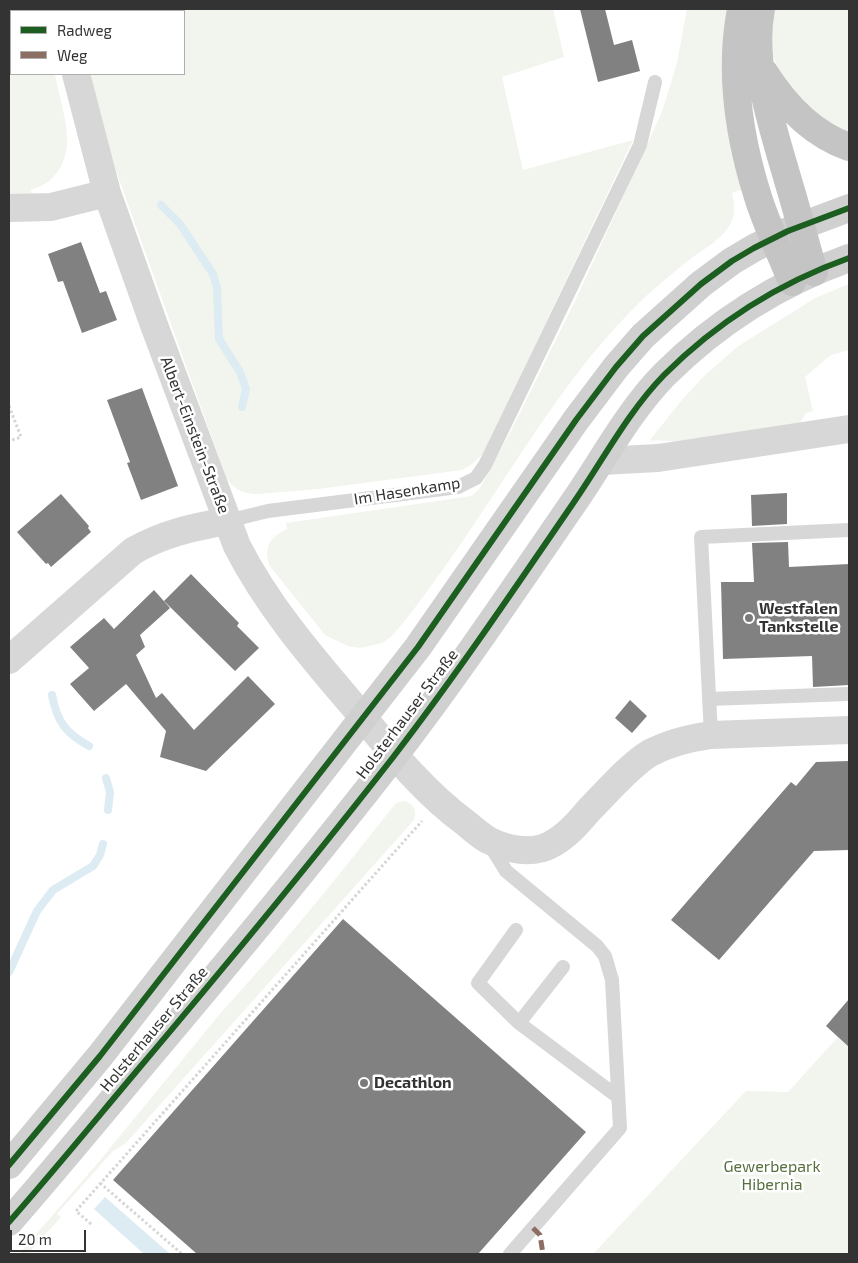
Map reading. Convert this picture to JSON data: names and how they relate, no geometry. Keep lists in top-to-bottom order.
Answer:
{
  "streets": {
    "main road": ["Holsterhauser Straße"],
    "street": ["Albert-Einstein-Straße", "Im Hasenkamp"]
  },
  "crossings": [
    ["Albert-Einstein-Straße", "Im Hasenkamp"],
    ["Albert-Einstein-Straße", "Holsterhauser Straße"]
  ],
  "parks": ["Gewerbepark Hibernia"],
  "places": ["Westfalen Tankstelle", "Decathlon"],
  "legend": ["Radweg", "Weg"],
  "scale_bar": "20 m"
}
